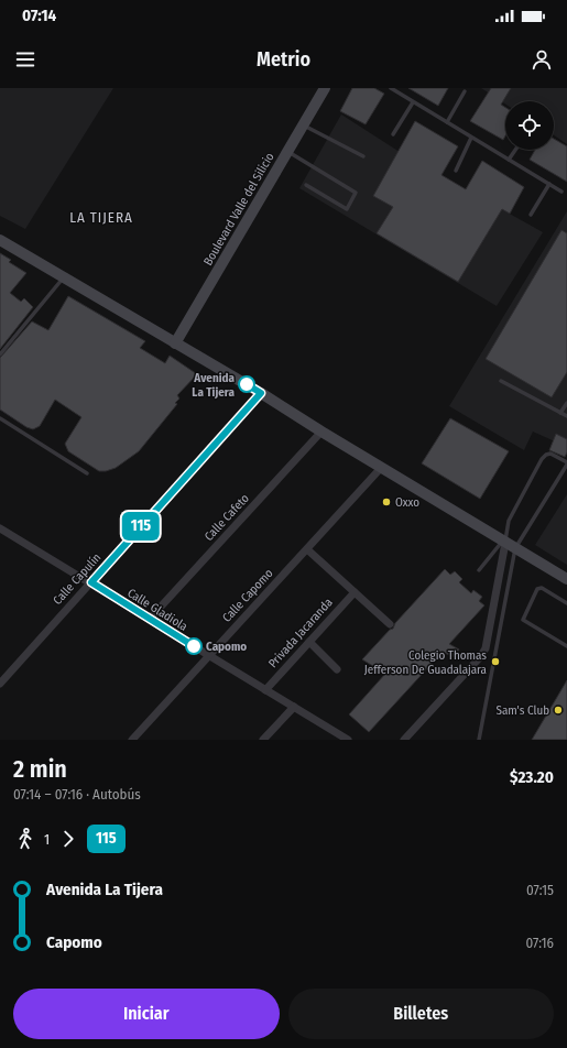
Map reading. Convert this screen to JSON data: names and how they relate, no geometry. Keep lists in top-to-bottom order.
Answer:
{
  "streets": {
    "main road": ["Boulevard Valle del Silicio"],
    "street": [
      "Calle Cafeto",
      "Calle Capulín",
      "Calle Capomo",
      "Calle Gladiola",
      "Privada Jacaranda"
    ]
  },
  "crossings": [
    ["Calle Cafeto", "Calle Gladiola"],
    ["Calle Capulín", "Calle Gladiola"],
    ["Calle Capomo", "Calle Gladiola"],
    ["Calle Gladiola", "Privada Jacaranda"]
  ],
  "districts": ["LA TIJERA"],
  "places": [
    "Avenida La Tijera",
    "Oxxo",
    "Capomo",
    "Colegio Thomas Jefferson De Guadalajara",
    "Sam's Club"
  ],
  "lines": ["bus line 115"],
  "page": {
    "status": "07:14",
    "header": "Metrio",
    "on_map": "115",
    "heading": ["2 min", "07:14 – 07:16 · Autobús", "$23.20"],
    "legs": ["1", "115"],
    "list": [
      {
        "name": "Avenida La Tijera",
        "value": "07:15"
      },
      {
        "name": "Capomo",
        "value": "07:16"
      }
    ],
    "buttons": ["Iniciar", "Billetes"]
  }
}
